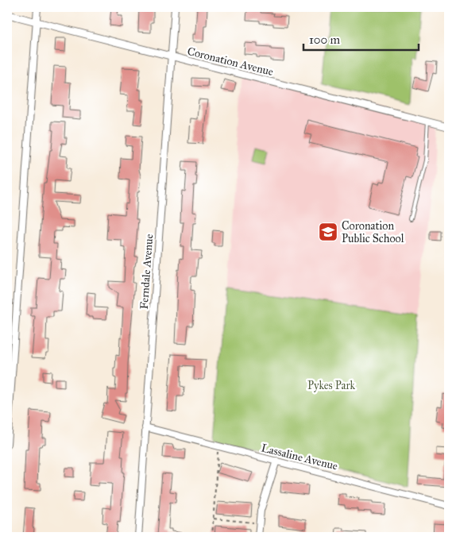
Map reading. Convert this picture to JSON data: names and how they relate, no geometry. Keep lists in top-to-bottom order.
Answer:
{
  "streets": {
    "street": ["Coronation Avenue", "Ferndale Avenue", "Lassaline Avenue"]
  },
  "crossings": [
    ["Coronation Avenue", "Ferndale Avenue"],
    ["Ferndale Avenue", "Lassaline Avenue"]
  ],
  "parks": ["Pykes Park"],
  "places": {
    "school or university": ["Coronation Public School"]
  },
  "scale_bar": "100 m"
}
